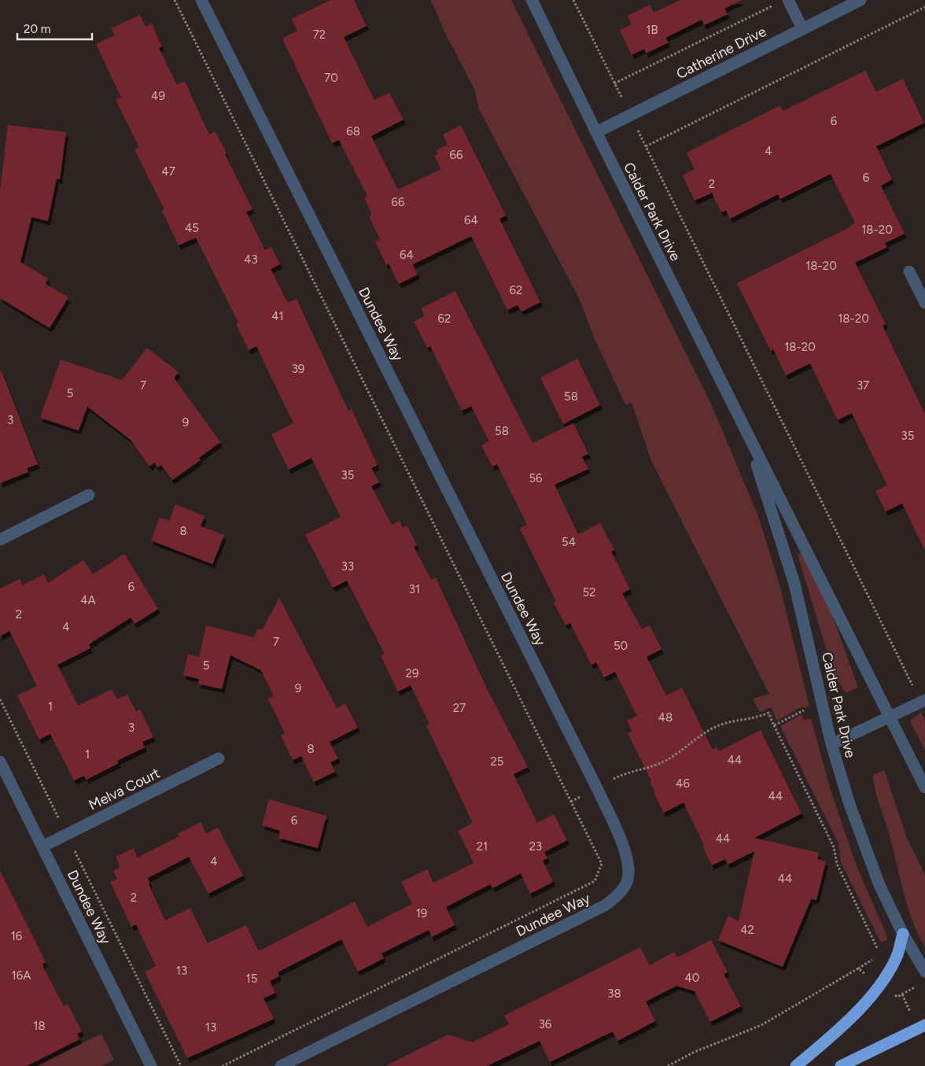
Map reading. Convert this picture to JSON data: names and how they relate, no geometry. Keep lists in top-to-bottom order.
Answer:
{
  "streets": {
    "street": [
      "Catherine Drive",
      "Calder Park Drive",
      "Dundee Way",
      "Melva Court"
    ]
  },
  "crossings": [
    ["Catherine Drive", "Calder Park Drive"],
    ["Dundee Way", "Melva Court"]
  ],
  "house_numbers": [
    "1B",
    "72",
    "70",
    "49",
    "6",
    "68",
    "4",
    "66",
    "47",
    "6",
    "2",
    "66",
    "64",
    "45",
    "18-20",
    "64",
    "43",
    "18-20",
    "62",
    "41",
    "62",
    "18-20",
    "18-20",
    "39",
    "7",
    "37",
    "5",
    "58",
    "3",
    "9",
    "58",
    "35",
    "35",
    "56",
    "8",
    "54",
    "33",
    "6",
    "31",
    "52",
    "4A",
    "2",
    "4",
    "7",
    "50",
    "5",
    "29",
    "9",
    "1",
    "27",
    "48",
    "3",
    "8",
    "1",
    "44",
    "25",
    "46",
    "44",
    "6",
    "44",
    "21",
    "23",
    "4",
    "44",
    "2",
    "19",
    "42",
    "16",
    "13",
    "16A",
    "40",
    "15",
    "38",
    "36",
    "18",
    "13"
  ],
  "scale_bar": "20 m"
}
